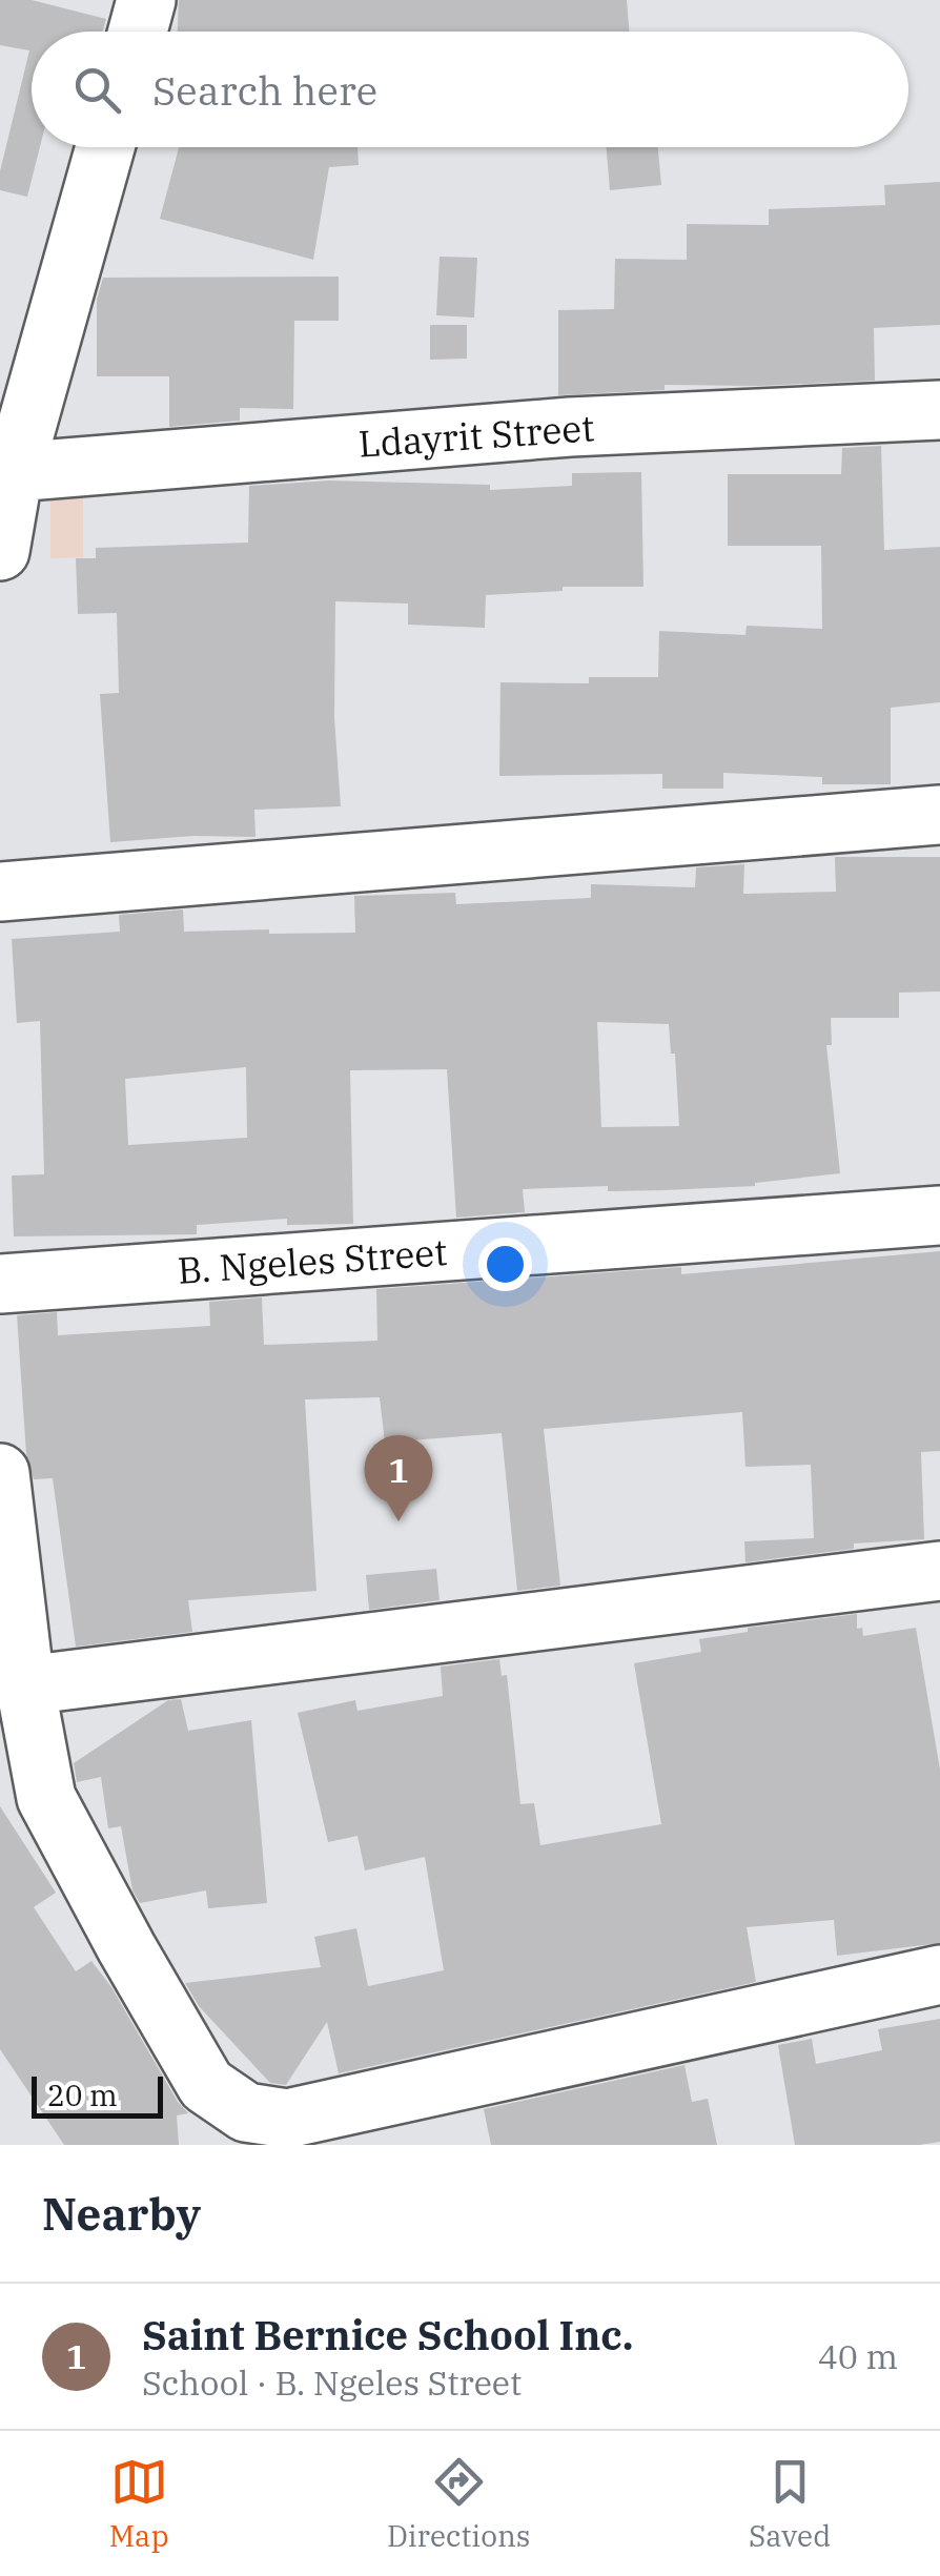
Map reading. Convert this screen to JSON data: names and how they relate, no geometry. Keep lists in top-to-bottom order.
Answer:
{
  "streets": {
    "street": ["Ldayrit Street", "B. Ngeles Street"]
  },
  "scale_bar": "20 m",
  "page": {
    "search": "Search here",
    "pins": "1",
    "scale": "20 m",
    "heading": "Nearby",
    "list": [
      {
        "mark": "1",
        "name": "Saint Bernice School Inc.",
        "note": "School · B. Ngeles Street",
        "value": "40 m"
      }
    ],
    "nav": ["Map", "Directions", "Saved"]
  }
}
